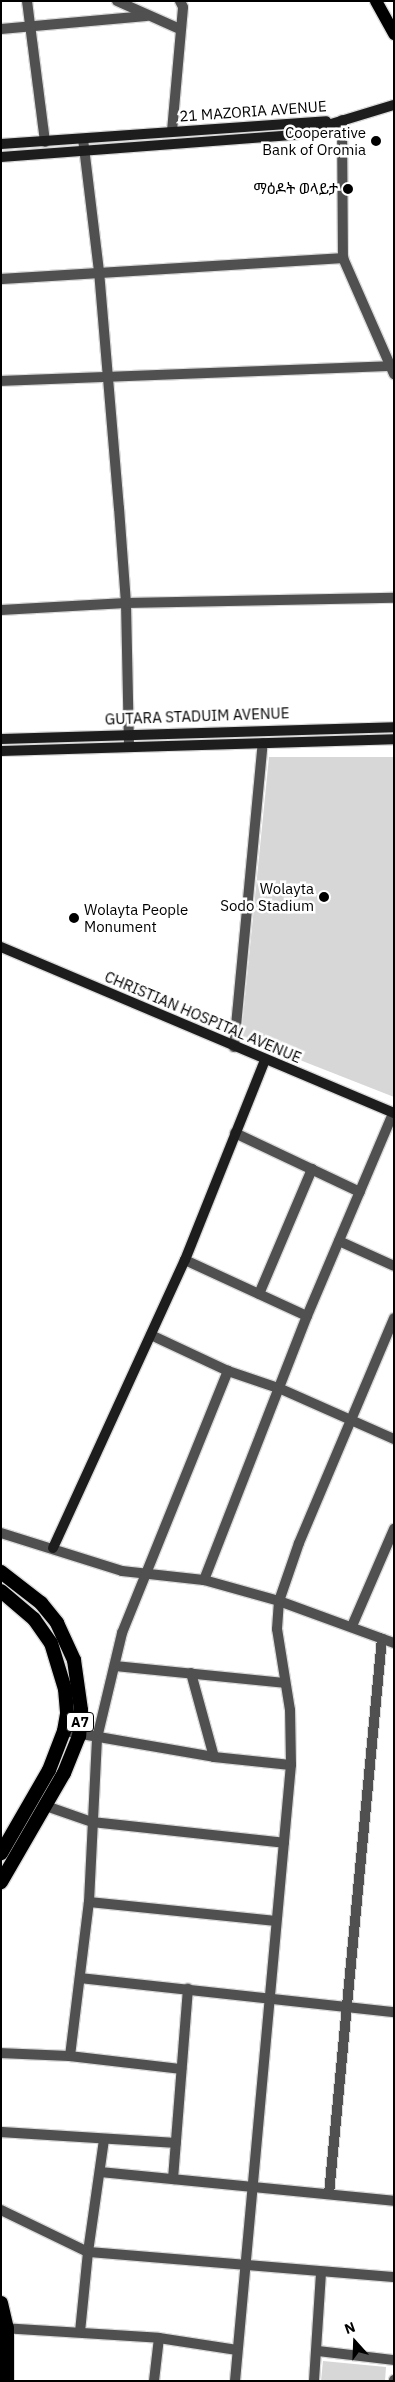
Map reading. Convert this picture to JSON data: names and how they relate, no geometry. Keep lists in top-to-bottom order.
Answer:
{
  "streets": {
    "highway": ["A7"],
    "main road": ["21 MAZORIA AVENUE", "GUTARA STADUIM AVENUE", "CHRISTIAN HOSPITAL AVENUE"]
  },
  "places": [
    "Cooperative Bank of Oromia",
    "ማዕዶት ወላይታ",
    "Wolayta Sodo Stadium",
    "Wolayta People Monument"
  ],
  "north": "top"
}
